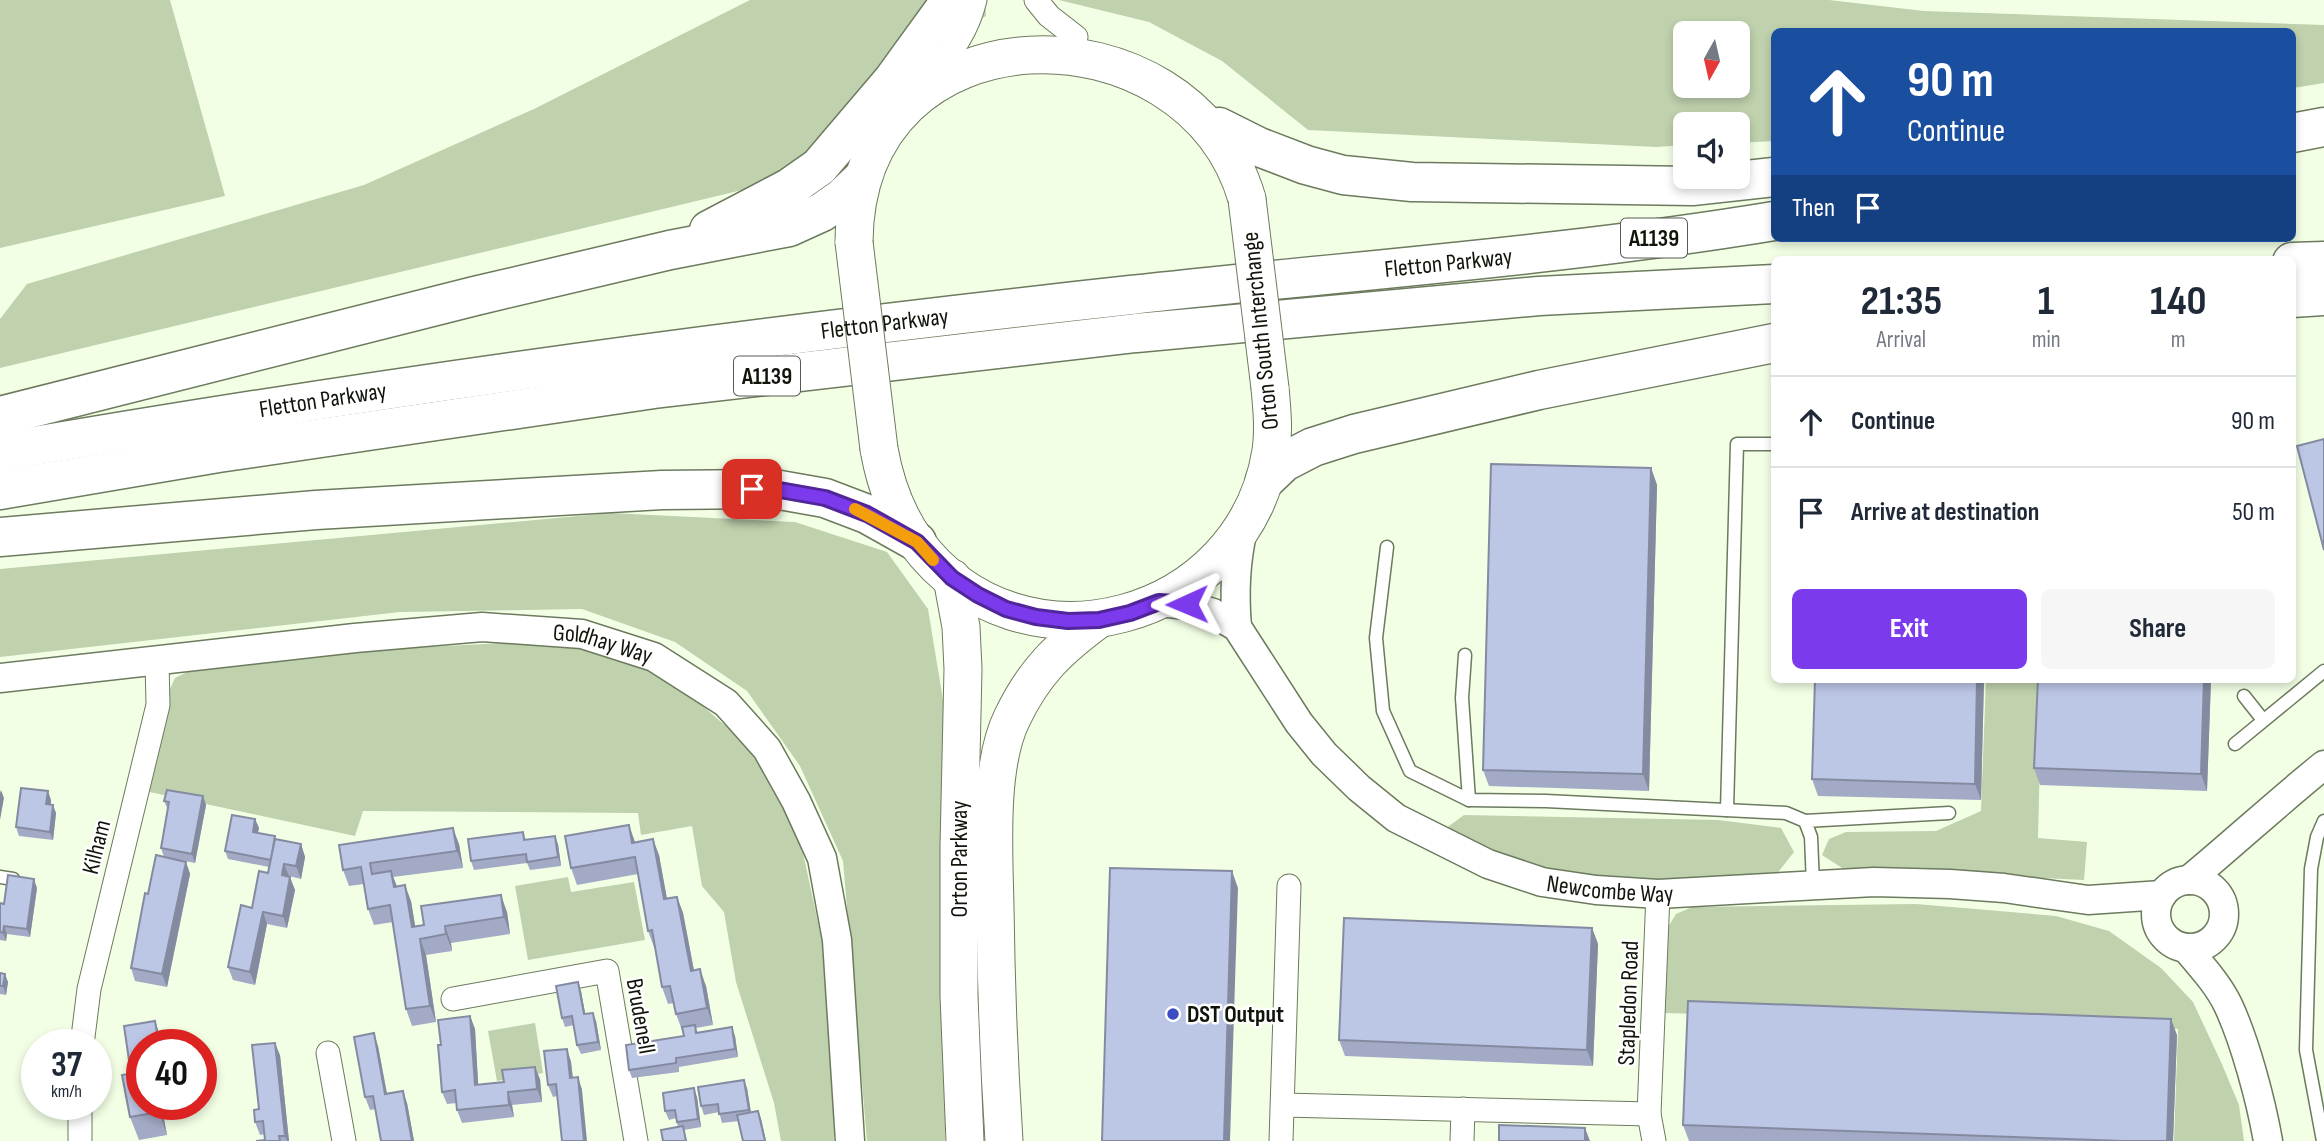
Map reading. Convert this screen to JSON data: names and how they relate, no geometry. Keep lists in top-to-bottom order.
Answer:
{
  "streets": {
    "highway": ["A1139", "Fletton Parkway"],
    "main road": ["Orton South Interchange", "Orton Parkway"],
    "street": [
      "Goldhay Way",
      "Kilham",
      "Newcombe Way",
      "Stapledon Road",
      "Brudenell"
    ]
  },
  "crossings": [
    ["Orton South Interchange", "Orton Parkway"],
    ["Orton South Interchange", "Newcombe Way"],
    ["Goldhay Way", "Kilham"],
    ["Newcombe Way", "Stapledon Road"]
  ],
  "places": ["DST Output"],
  "north": "bottom",
  "page": {
    "turn": ["90 m", "Continue"],
    "then": "Then",
    "eta": [
      "21:35",
      "Arrival",
      "1",
      "min",
      "140",
      "m"
    ],
    "list": [
      {
        "name": "Continue",
        "value": "90 m"
      },
      {
        "name": "Arrive at destination",
        "value": "50 m"
      }
    ],
    "buttons": ["Exit", "Share"],
    "speed": "37 km/h",
    "limit": "40"
  }
}
